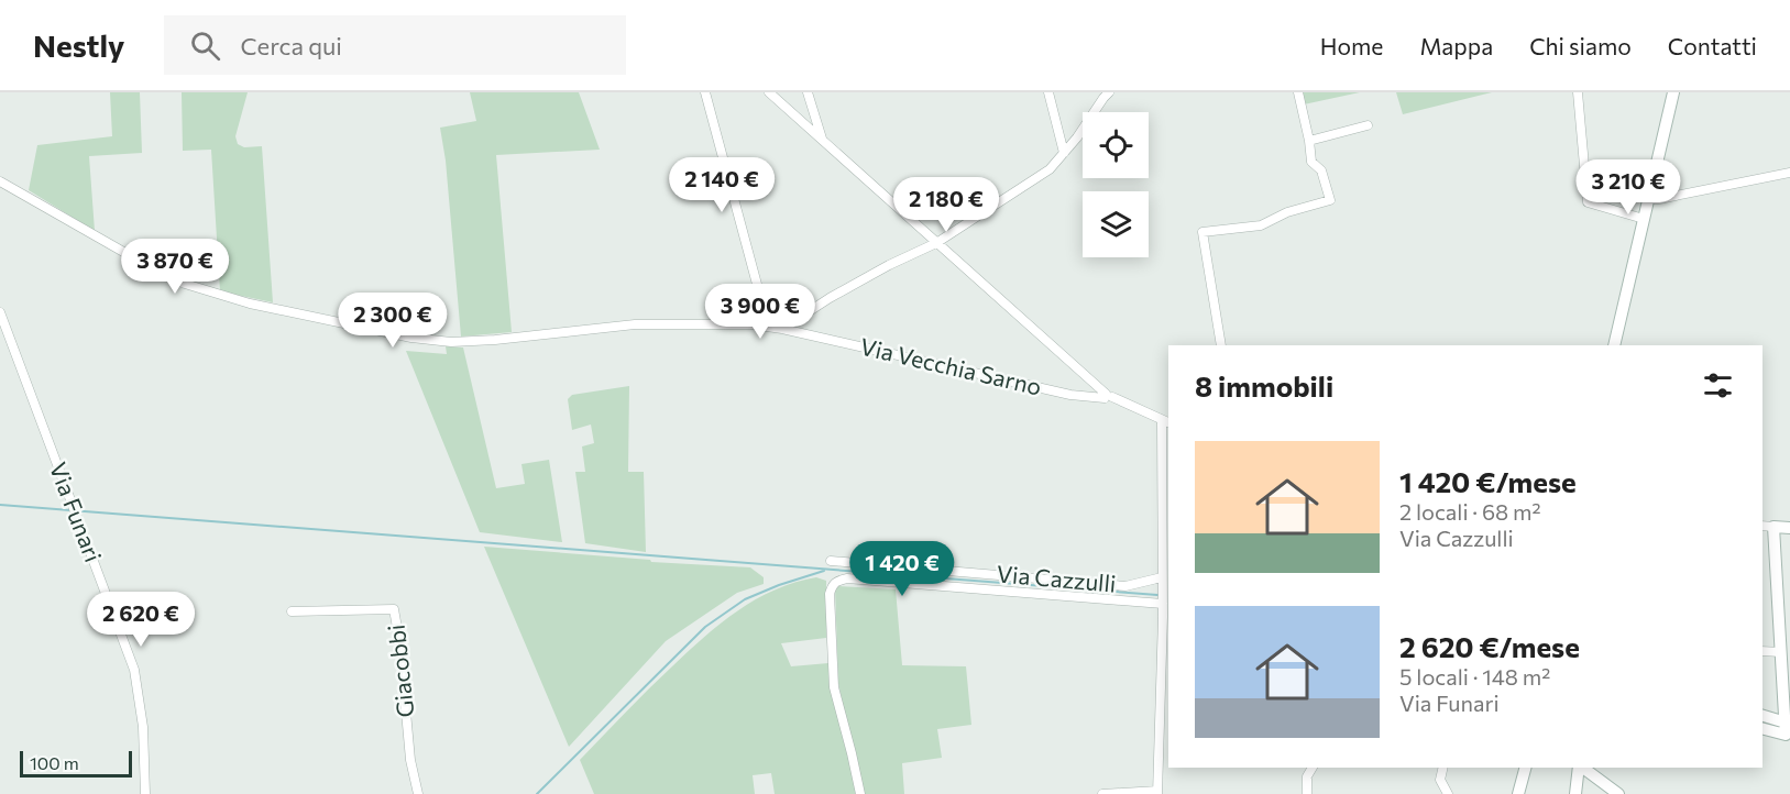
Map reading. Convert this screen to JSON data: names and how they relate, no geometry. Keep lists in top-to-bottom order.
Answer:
{
  "streets": {
    "street": [
      "Via Vecchia Sarno",
      "Via Funari",
      "Via Cazzulli",
      "Giacobbi"
    ]
  },
  "scale_bar": "100 m",
  "page": {
    "header": "Nestly",
    "search": "Cerca qui",
    "nav": [
      "Home",
      "Mappa",
      "Chi siamo",
      "Contatti"
    ],
    "price": [
      "2 140 €",
      "3 210 €",
      "2 180 €",
      "3 870 €",
      "3 900 €",
      "2 300 €",
      "1 420 €",
      "2 620 €"
    ],
    "heading": "8 immobili",
    "list": [
      {
        "name": "1 420 €/mese",
        "note": "2 locali · 68 m² · Via Cazzulli"
      },
      {
        "name": "2 620 €/mese",
        "note": "5 locali · 148 m² · Via Funari"
      }
    ],
    "scale": "100 m"
  }
}
